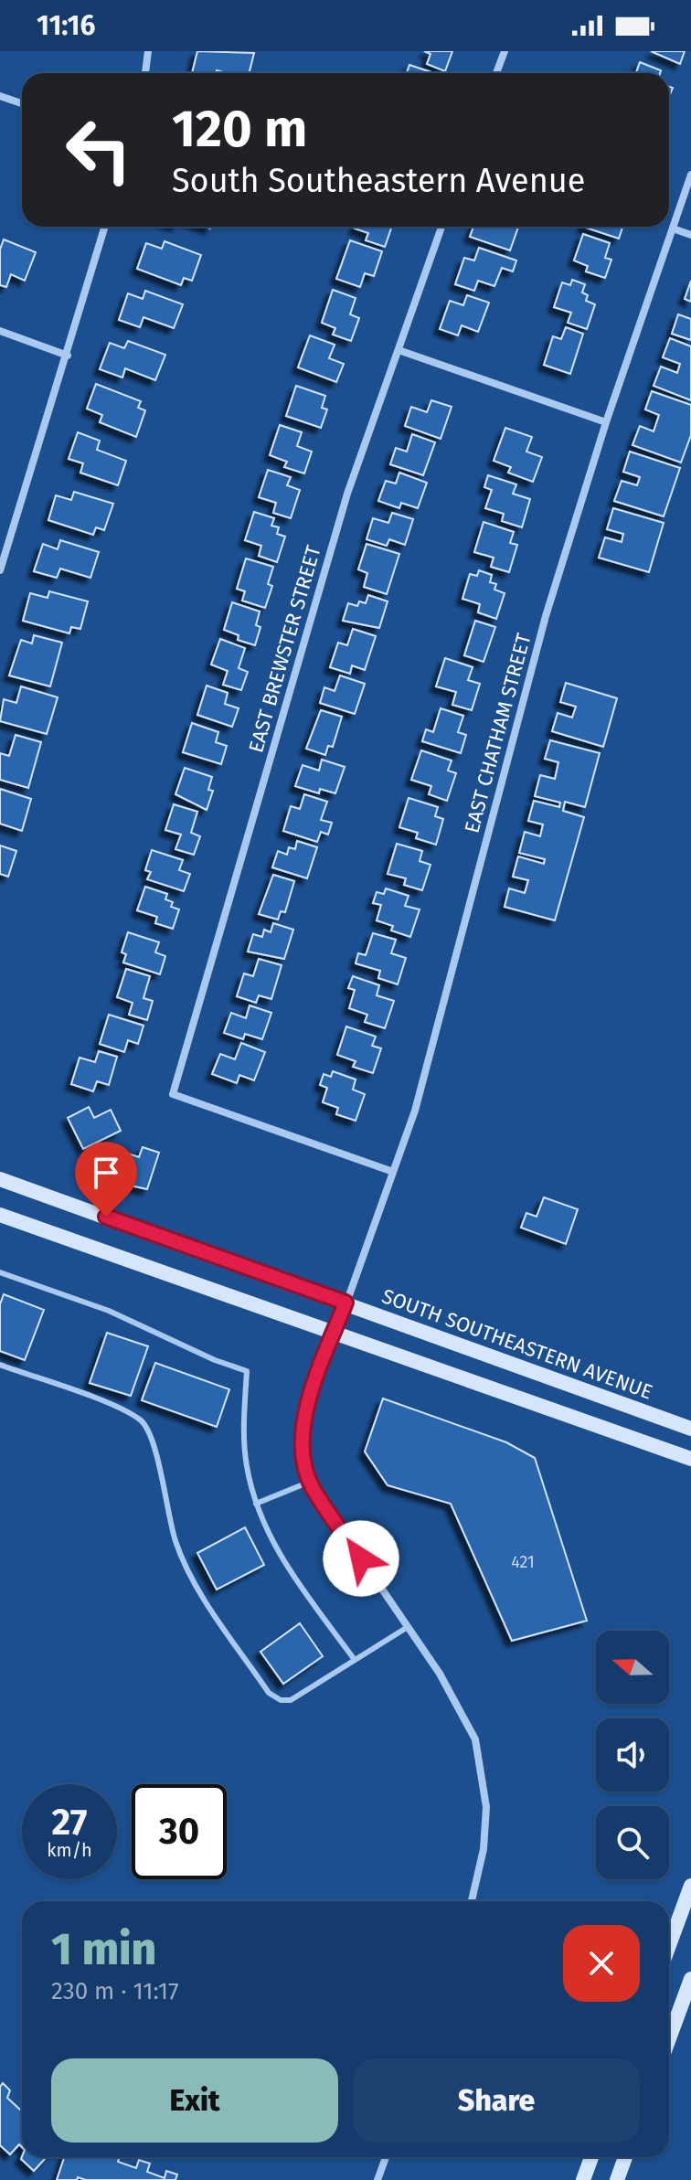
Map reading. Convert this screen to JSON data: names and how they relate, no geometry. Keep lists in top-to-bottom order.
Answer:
{
  "streets": {
    "main road": ["SOUTH SOUTHEASTERN AVENUE"],
    "street": ["EAST BREWSTER STREET", "EAST CHATHAM STREET"]
  },
  "crossings": [
    ["EAST BREWSTER STREET", "EAST CHATHAM STREET"],
    ["EAST CHATHAM STREET", "SOUTH SOUTHEASTERN AVENUE"]
  ],
  "house_numbers": ["421"],
  "north": "left",
  "page": {
    "status": "11:16",
    "turn": ["120 m", "South Southeastern Avenue"],
    "speed": "27 km/h",
    "limit": "30",
    "heading": ["1 min", "230 m · 11:17"],
    "buttons": ["Exit", "Share"]
  }
}
